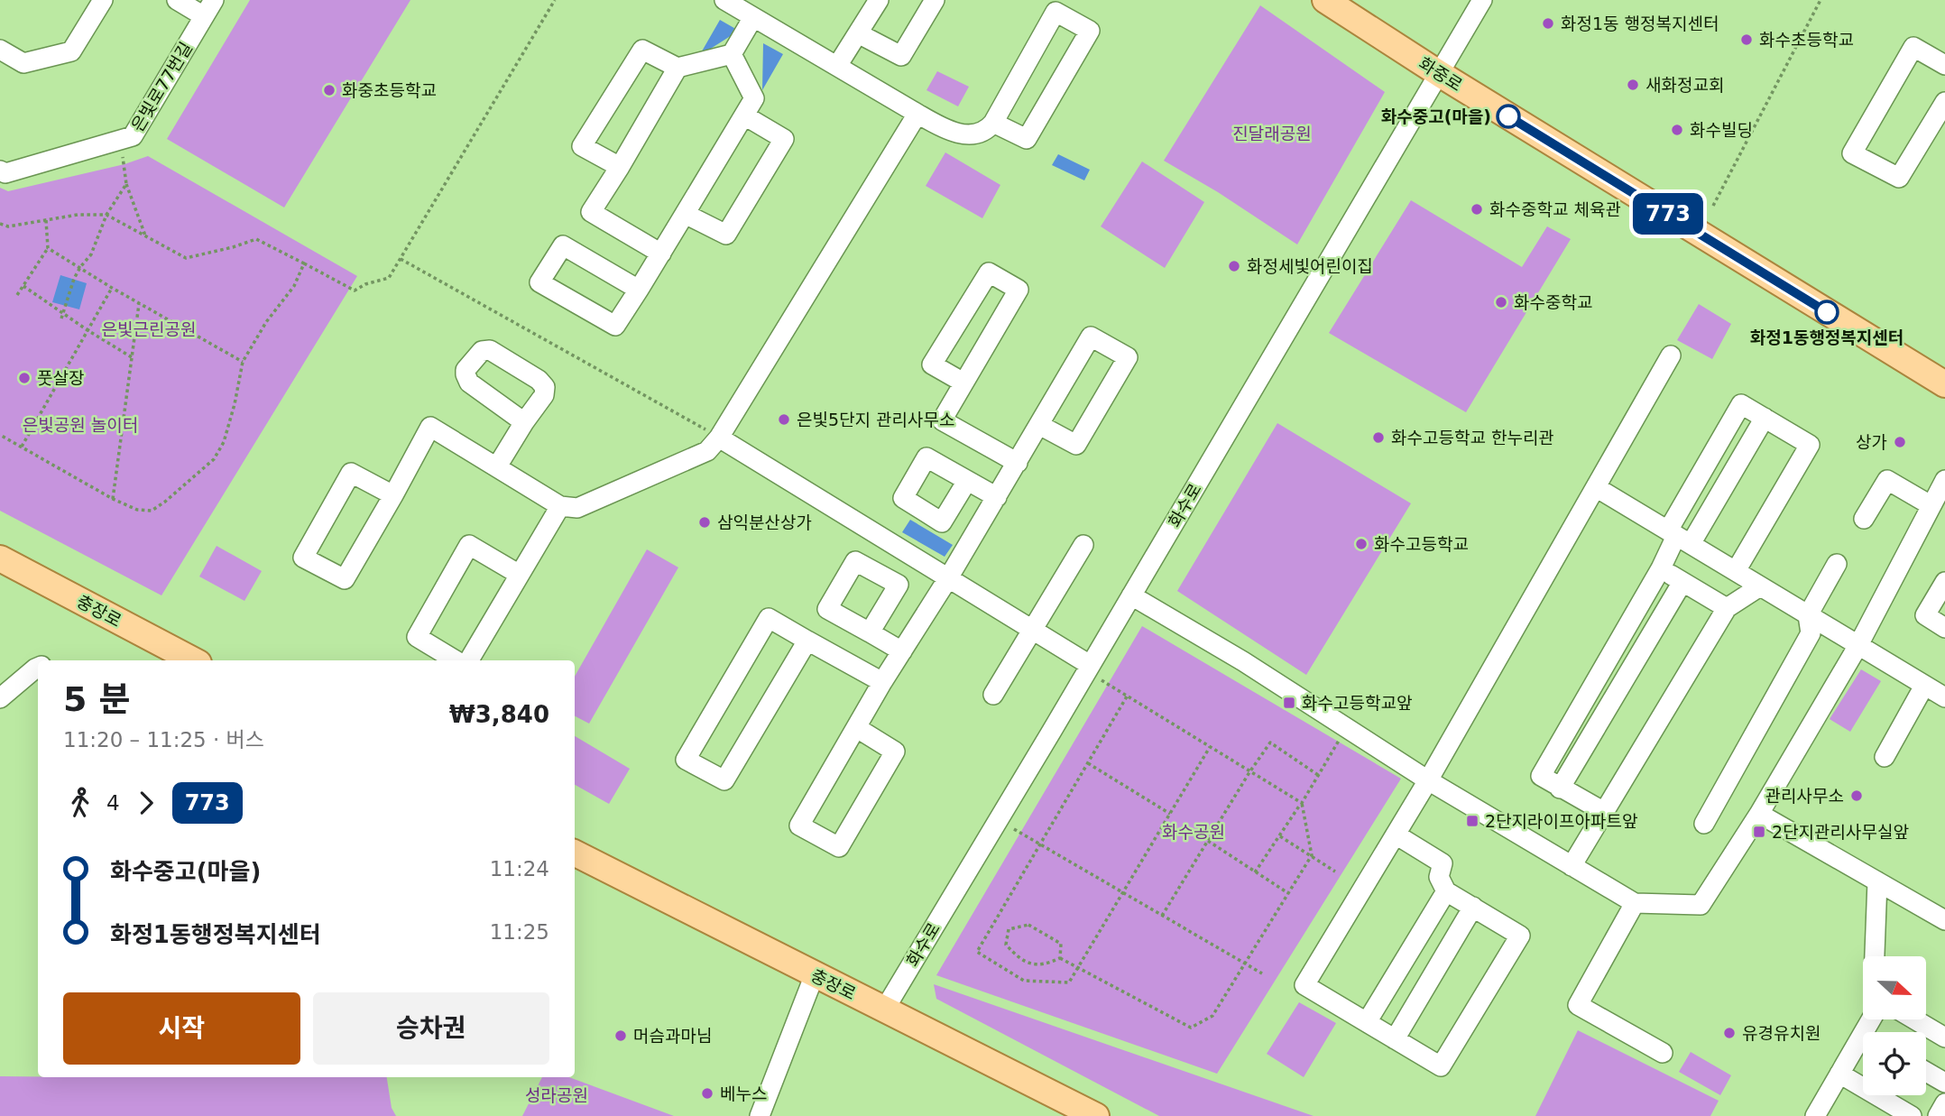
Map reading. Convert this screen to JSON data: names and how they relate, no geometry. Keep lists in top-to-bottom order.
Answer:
{
  "streets": {
    "main road": ["화중로", "충장로"],
    "street": ["은빛로77번길", "화수로"]
  },
  "crossings": [
    ["화중로", "화수로"],
    ["화수로", "충장로"]
  ],
  "parks": [
    "진달래공원",
    "은빛근린공원",
    "은빛공원 놀이터",
    "화수공원",
    "성라공원"
  ],
  "places": {
    "other": [
      "화정1동 행정복지센터",
      "화수초등학교",
      "새화정교회",
      "화중초등학교",
      "화수중고(마을)",
      "화수빌딩",
      "화수중학교 체육관",
      "화정세빛어린이집",
      "화수중학교",
      "화정1동행정복지센터",
      "풋살장",
      "은빛5단지 관리사무소",
      "화수고등학교 한누리관",
      "상가",
      "삼익분산상가",
      "화수고등학교",
      "관리사무소",
      "유경유치원",
      "머슴과마님",
      "베누스"
    ],
    "transit": ["화수고등학교앞", "2단지라이프아파트앞", "2단지관리사무실앞"]
  },
  "lines": ["bus line 773"],
  "north": "right",
  "page": {
    "on_map": "773",
    "heading": ["5 분", "11:20 – 11:25 · 버스", "₩3,840"],
    "legs": ["4", "773"],
    "list": [
      {
        "name": "화수중고(마을)",
        "value": "11:24"
      },
      {
        "name": "화정1동행정복지센터",
        "value": "11:25"
      }
    ],
    "buttons": ["시작", "승차권"]
  }
}
